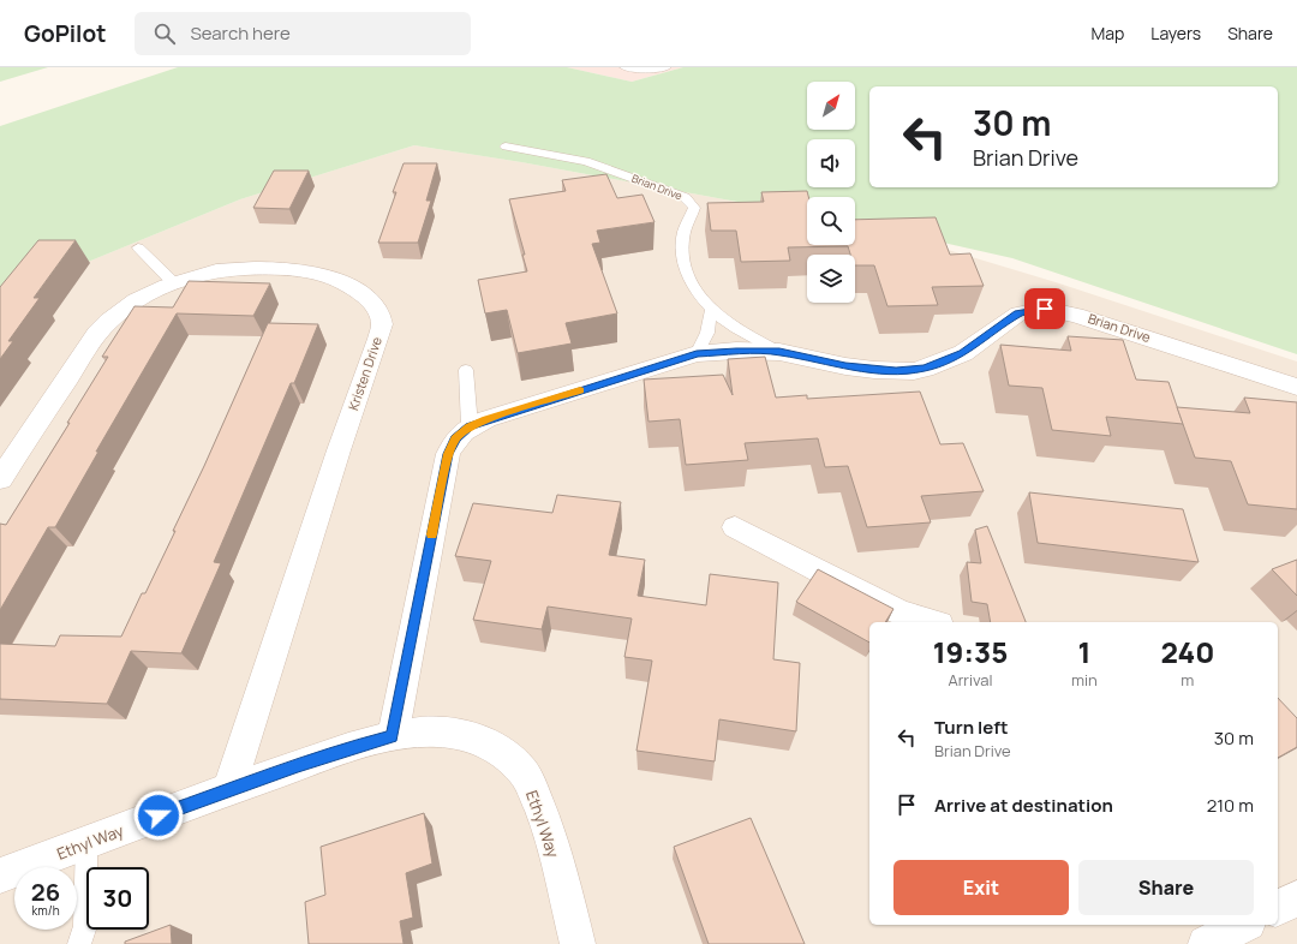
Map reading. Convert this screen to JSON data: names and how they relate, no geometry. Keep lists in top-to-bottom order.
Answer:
{
  "streets": {
    "street": ["Brian Drive", "Kristen Drive", "Ethyl Way"]
  },
  "crossings": [
    ["Brian Drive", "Ethyl Way"],
    ["Kristen Drive", "Ethyl Way"]
  ],
  "north": "top right",
  "page": {
    "header": "GoPilot",
    "search": "Search here",
    "nav": ["Map", "Layers", "Share"],
    "turn": ["30 m", "Brian Drive"],
    "eta": [
      "19:35",
      "Arrival",
      "1",
      "min",
      "240",
      "m"
    ],
    "list": [
      {
        "name": "Turn left",
        "note": "Brian Drive",
        "value": "30 m"
      },
      {
        "name": "Arrive at destination",
        "value": "210 m"
      }
    ],
    "buttons": ["Exit", "Share"],
    "speed": "26 km/h",
    "limit": "30"
  }
}
